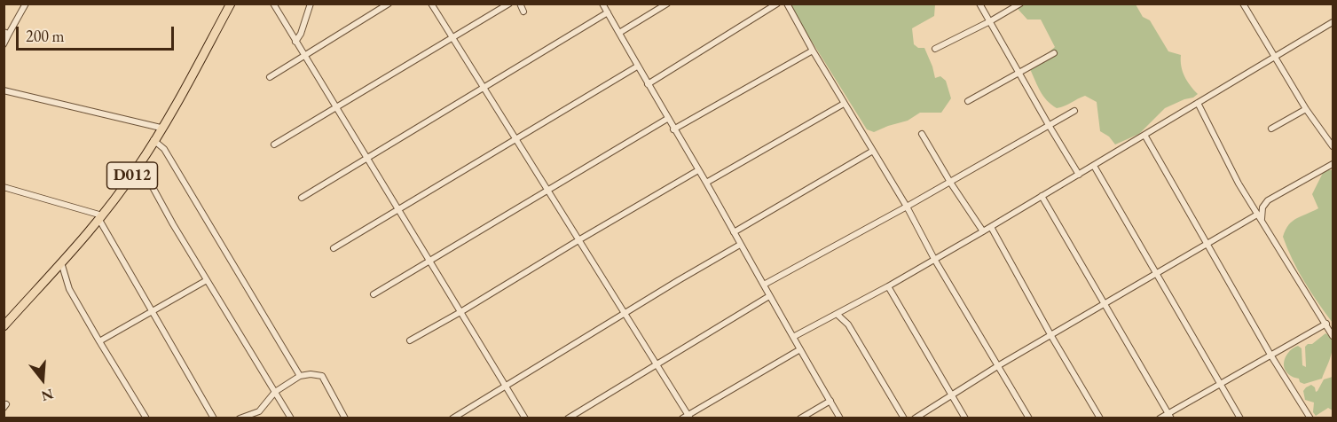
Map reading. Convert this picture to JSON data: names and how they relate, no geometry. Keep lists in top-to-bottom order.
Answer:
{
  "streets": {
    "main road": ["D012"]
  },
  "scale_bar": "200 m",
  "north": "bottom"
}
